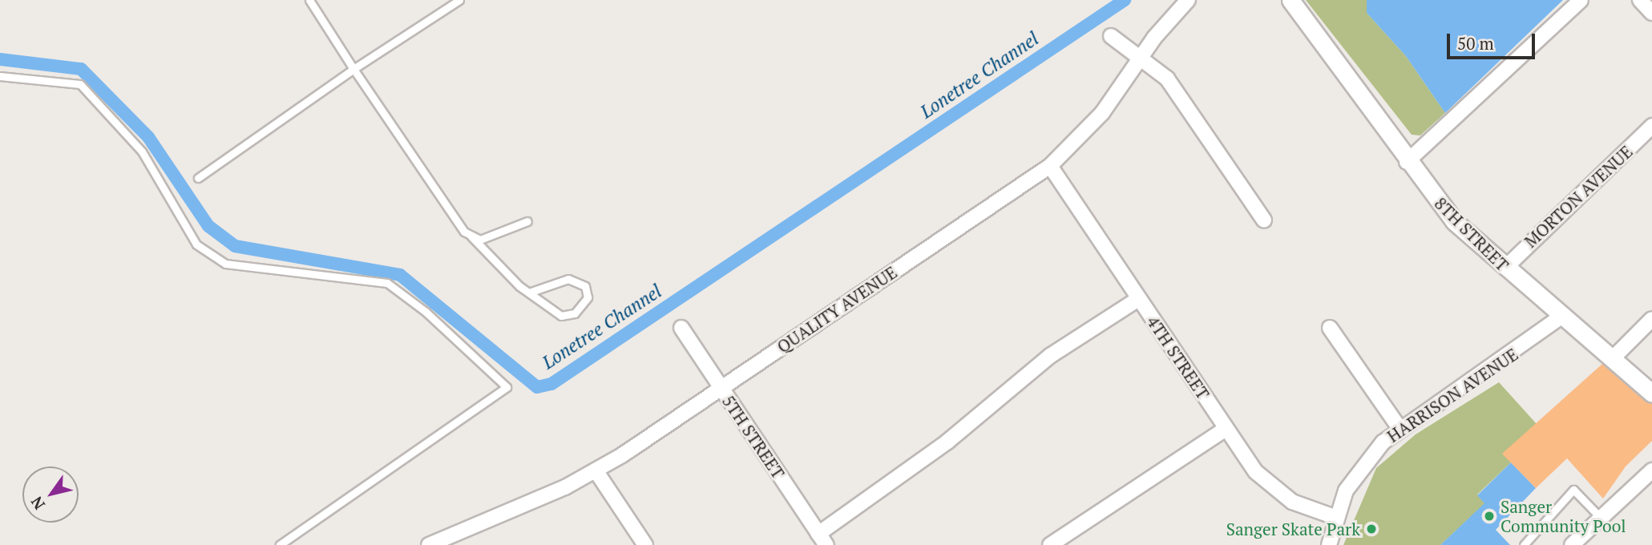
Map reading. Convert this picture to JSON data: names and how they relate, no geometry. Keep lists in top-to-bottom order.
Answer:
{
  "streets": {
    "street": [
      "MORTON AVENUE",
      "8TH STREET",
      "QUALITY AVENUE",
      "4TH STREET",
      "HARRISON AVENUE",
      "5TH STREET"
    ]
  },
  "crossings": [
    ["MORTON AVENUE", "8TH STREET"],
    ["8TH STREET", "HARRISON AVENUE"],
    ["QUALITY AVENUE", "4TH STREET"],
    ["QUALITY AVENUE", "5TH STREET"],
    ["4TH STREET", "HARRISON AVENUE"]
  ],
  "water": ["Lonetree Channel"],
  "places": ["Sanger Community Pool", "Sanger Skate Park"],
  "scale_bar": "50 m",
  "north": "bottom left"
}
